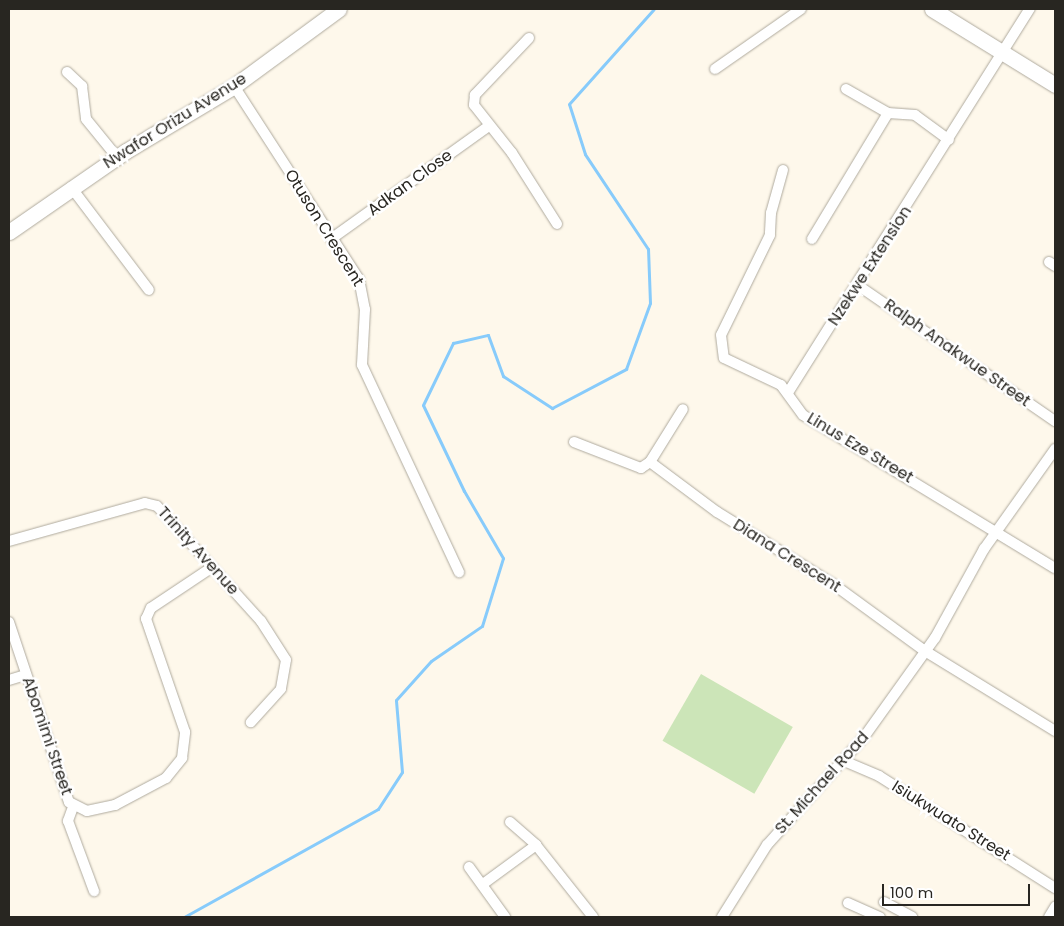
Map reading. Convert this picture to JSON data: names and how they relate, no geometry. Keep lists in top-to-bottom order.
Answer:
{
  "streets": {
    "street": [
      "Nwafor Orizu Avenue",
      "Adkan Close",
      "Otuson Crescent",
      "Nzekwe Extension",
      "Ralph Anakwue Street",
      "Linus Eze Street",
      "Trinity Avenue",
      "Diana Crescent",
      "Abomimi Street",
      "St. Michael Road",
      "Isiukwuato Street"
    ]
  },
  "crossings": [
    ["Nwafor Orizu Avenue", "Otuson Crescent"],
    ["Adkan Close", "Otuson Crescent"],
    ["Nzekwe Extension", "Ralph Anakwue Street"],
    ["Nzekwe Extension", "Linus Eze Street"],
    ["Linus Eze Street", "St. Michael Road"],
    ["Trinity Avenue", "Abomimi Street"],
    ["Diana Crescent", "St. Michael Road"],
    ["St. Michael Road", "Isiukwuato Street"]
  ],
  "scale_bar": "100 m"
}
